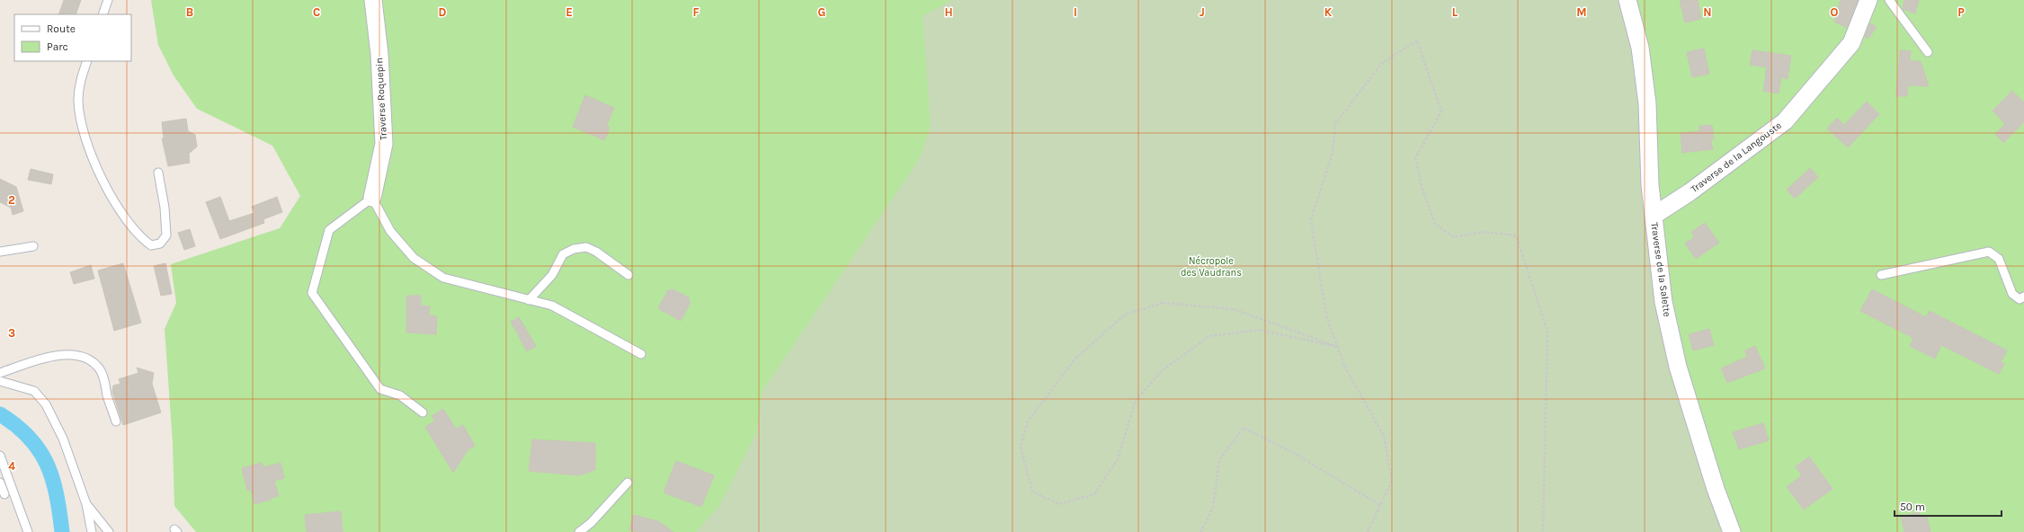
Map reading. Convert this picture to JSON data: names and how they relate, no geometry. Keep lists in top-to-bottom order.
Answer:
{
  "streets": {
    "street": ["Traverse Roquepin", "Traverse de la Langouste", "Traverse de la Salette"]
  },
  "crossings": [
    ["Traverse de la Langouste", "Traverse de la Salette"]
  ],
  "parks": ["Nécropole des Vaudrans"],
  "legend": ["Route", "Parc"],
  "scale_bar": "50 m",
  "grid": {
    "columns": [
      "B",
      "C",
      "D",
      "E",
      "F",
      "G",
      "H",
      "I",
      "J",
      "K",
      "L",
      "M",
      "N",
      "O",
      "P"
    ],
    "rows": ["2", "3", "4"]
  }
}
